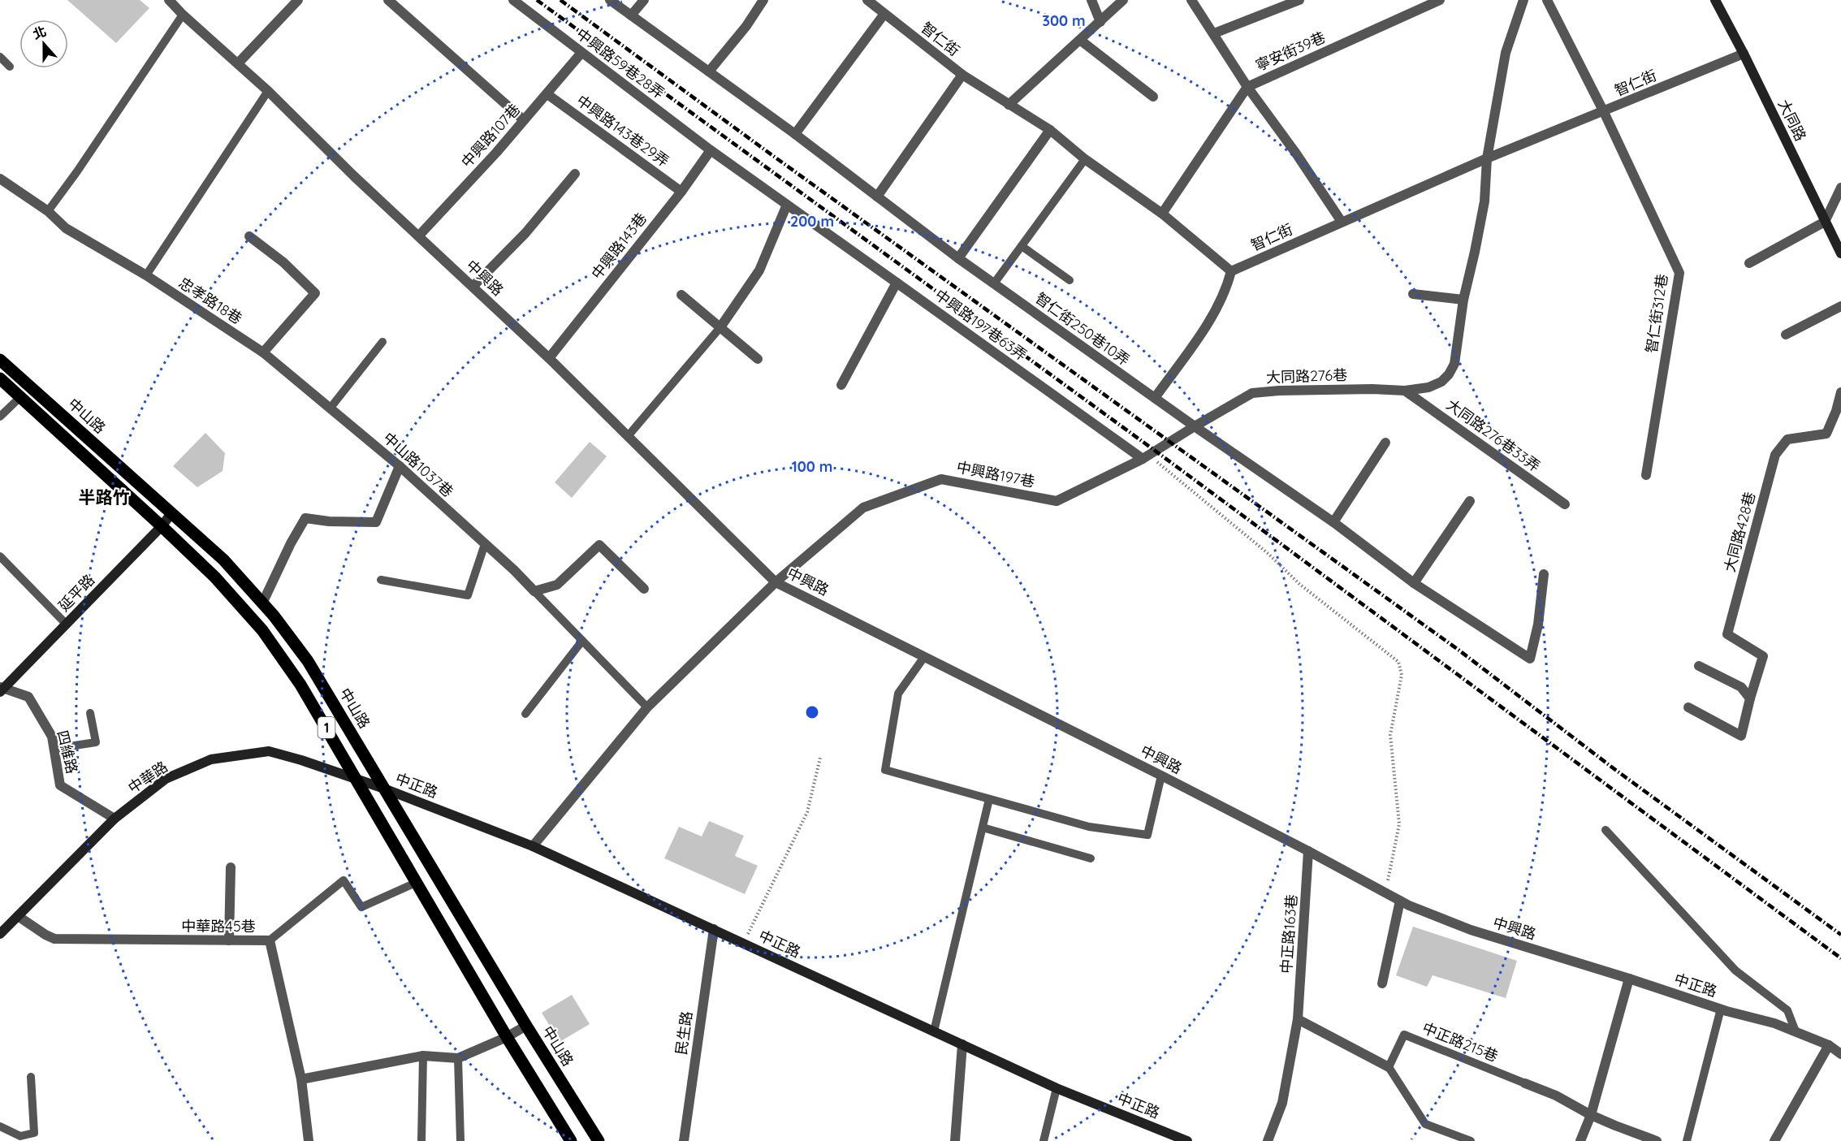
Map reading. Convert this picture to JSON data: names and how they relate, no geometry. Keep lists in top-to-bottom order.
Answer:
{
  "streets": {
    "main road": ["中山路", "1"],
    "street": [
      "智仁街",
      "寧安街39巷",
      "中興路59巷28弄",
      "大同路",
      "中興路143巷29弄",
      "中興路107巷",
      "中興路143巷",
      "中興路",
      "忠孝路18巷",
      "智仁街312巷",
      "中興路197巷63弄",
      "智仁街250巷10弄",
      "大同路276巷",
      "大同路276巷33弄",
      "中山路1037巷",
      "中興路197巷",
      "大同路428巷",
      "延平路",
      "四維路",
      "中華路",
      "中正路",
      "中華路45巷",
      "中正路163巷",
      "民生路",
      "中正路215巷"
    ]
  },
  "crossings": [
    ["智仁街", "大同路"],
    ["智仁街", "智仁街312巷"],
    ["智仁街", "大同路276巷"],
    ["中興路59巷28弄", "中興路107巷"],
    ["中興路59巷28弄", "中興路143巷"],
    ["中興路59巷28弄", "中興路197巷63弄"],
    ["中興路143巷29弄", "中興路107巷"],
    ["中興路143巷29弄", "中興路143巷"],
    ["中興路107巷", "中興路"],
    ["中興路143巷", "中興路"],
    ["中興路", "中山路1037巷"],
    ["中興路", "中興路197巷"],
    ["中興路", "中正路"],
    ["中興路", "中正路163巷"],
    ["忠孝路18巷", "中山路1037巷"],
    ["中興路197巷63弄", "中興路197巷"],
    ["智仁街250巷10弄", "大同路276巷"],
    ["智仁街250巷10弄", "中興路197巷"],
    ["大同路276巷", "大同路276巷33弄"],
    ["大同路276巷", "中興路197巷"],
    ["中山路", "延平路"],
    ["中山路", "中正路"],
    ["延平路", "1"],
    ["延平路", "四維路"],
    ["1", "中華路"],
    ["1", "中正路"],
    ["1", "中華路45巷"],
    ["四維路", "中華路"],
    ["中華路", "中正路"],
    ["中華路", "中華路45巷"],
    ["中正路", "民生路"]
  ],
  "districts": ["半路竹"],
  "north": "top",
  "rings": ["300 m", "200 m", "100 m"]
}
